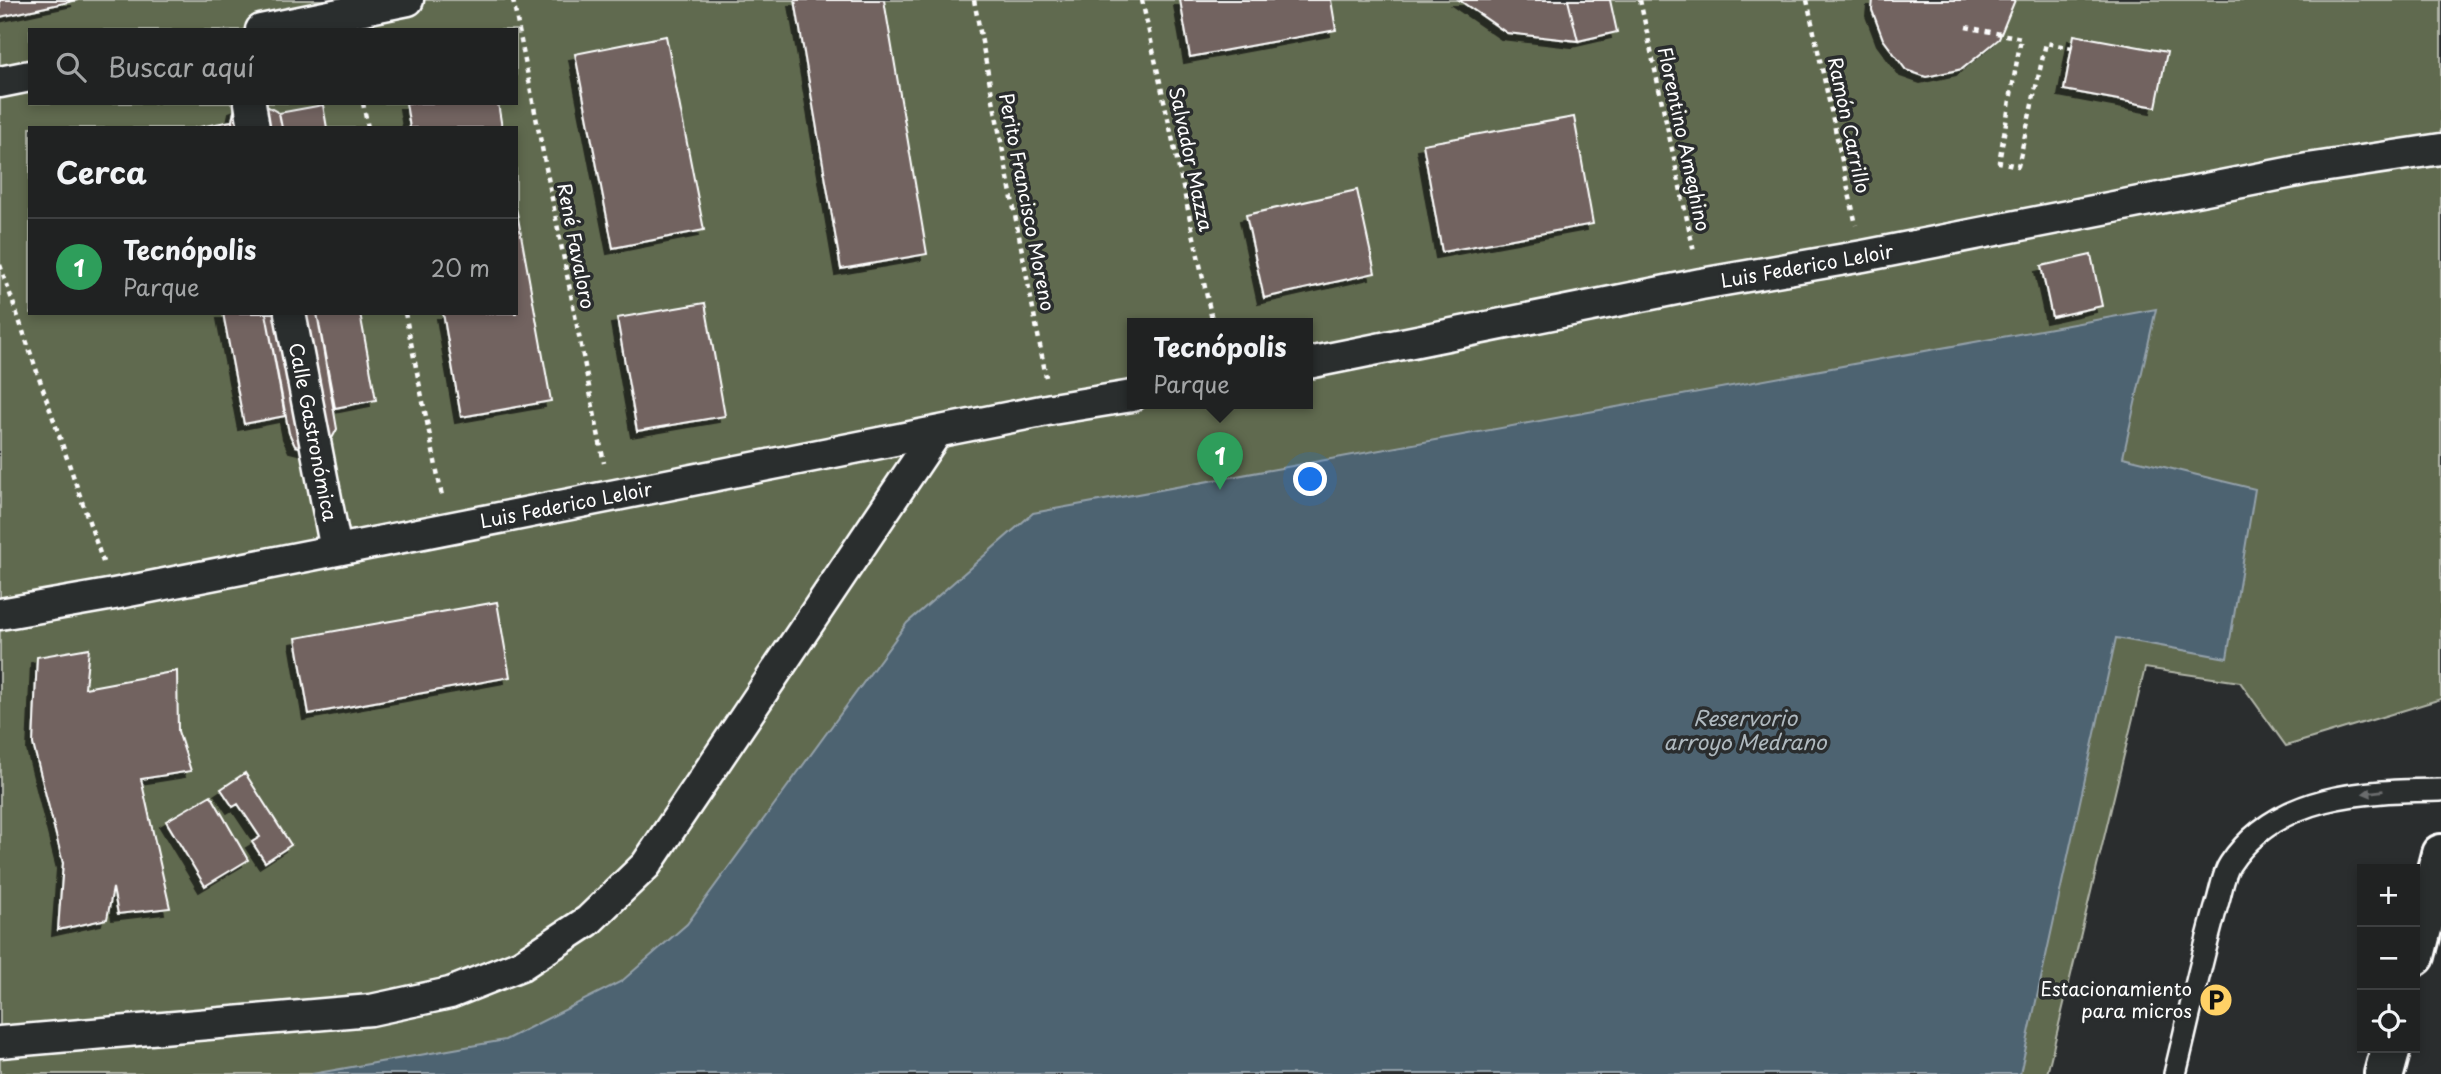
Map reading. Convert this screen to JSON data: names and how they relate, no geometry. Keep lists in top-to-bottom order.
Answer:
{
  "streets": {
    "street": ["Luis Federico Leloir", "Calle Gastronómica"],
    "path": [
      "Ramón Carrillo",
      "Florentino Ameghino",
      "Salvador Mazza",
      "Perito Francisco Moreno",
      "René Favaloro"
    ]
  },
  "crossings": [
    ["Ramón Carrillo", "Luis Federico Leloir"],
    ["Florentino Ameghino", "Luis Federico Leloir"],
    ["Perito Francisco Moreno", "Luis Federico Leloir"],
    ["René Favaloro", "Luis Federico Leloir"],
    ["Luis Federico Leloir", "Calle Gastronómica"]
  ],
  "water": ["Reservorio arroyo Medrano"],
  "places": {
    "parking": ["Estacionamiento para micros"]
  },
  "page": {
    "search": "Buscar aquí",
    "heading": "Cerca",
    "list": [
      {
        "mark": "1",
        "name": "Tecnópolis",
        "note": "Parque",
        "value": "20 m"
      }
    ],
    "popup": ["Tecnópolis", "Parque"],
    "pins": "1",
    "map_buttons": ["+", "−"]
  }
}
